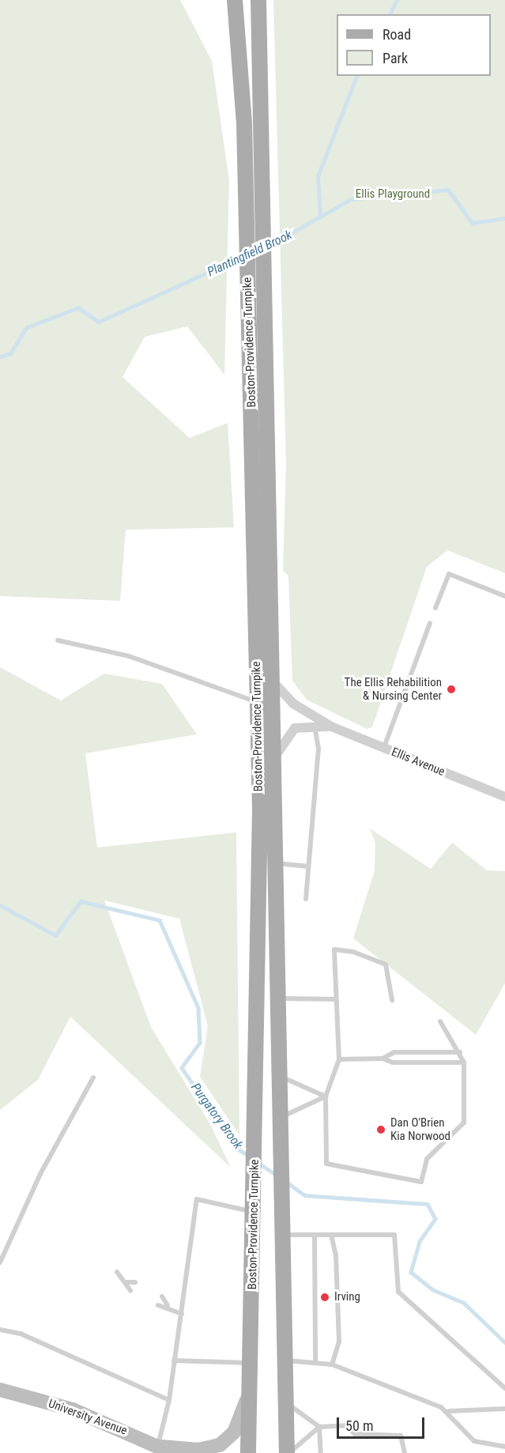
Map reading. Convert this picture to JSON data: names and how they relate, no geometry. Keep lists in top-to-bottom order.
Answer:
{
  "streets": {
    "main road": ["Boston-Providence Turnpike", "University Avenue"],
    "street": ["Ellis Avenue"]
  },
  "crossings": [
    ["Boston-Providence Turnpike", "Ellis Avenue"]
  ],
  "water": ["Plantingfield Brook", "Purgatory Brook"],
  "parks": ["Ellis Playground"],
  "places": ["The Ellis Rehabilition & Nursing Center", "Dan O'Brien Kia Norwood", "Irving"],
  "legend": ["Road", "Park"],
  "scale_bar": "50 m"
}
